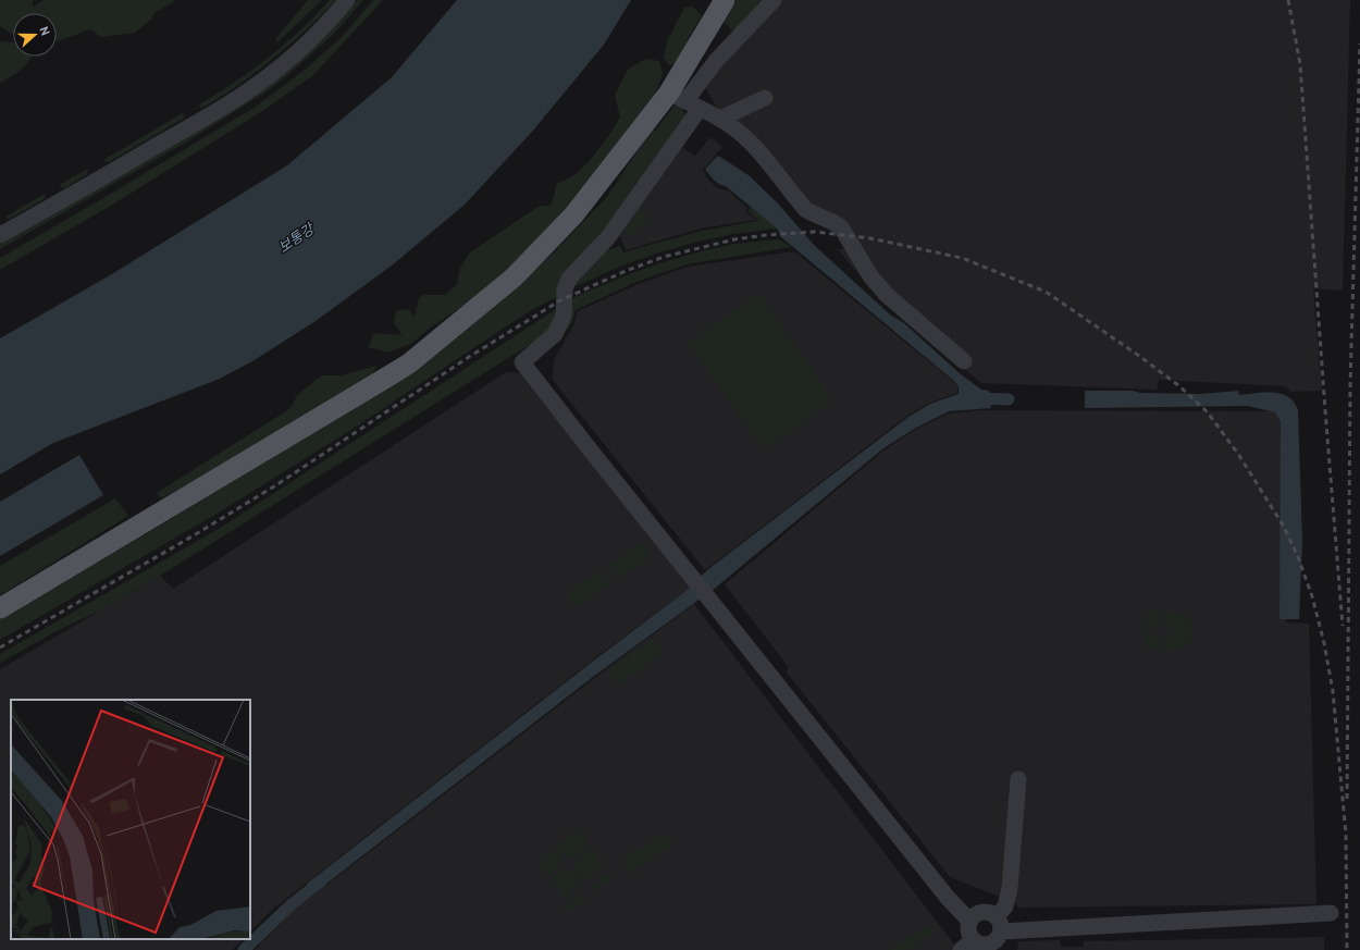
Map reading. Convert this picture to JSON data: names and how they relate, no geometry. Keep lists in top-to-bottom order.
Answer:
{
  "water": ["보통강"],
  "north": "right"
}
